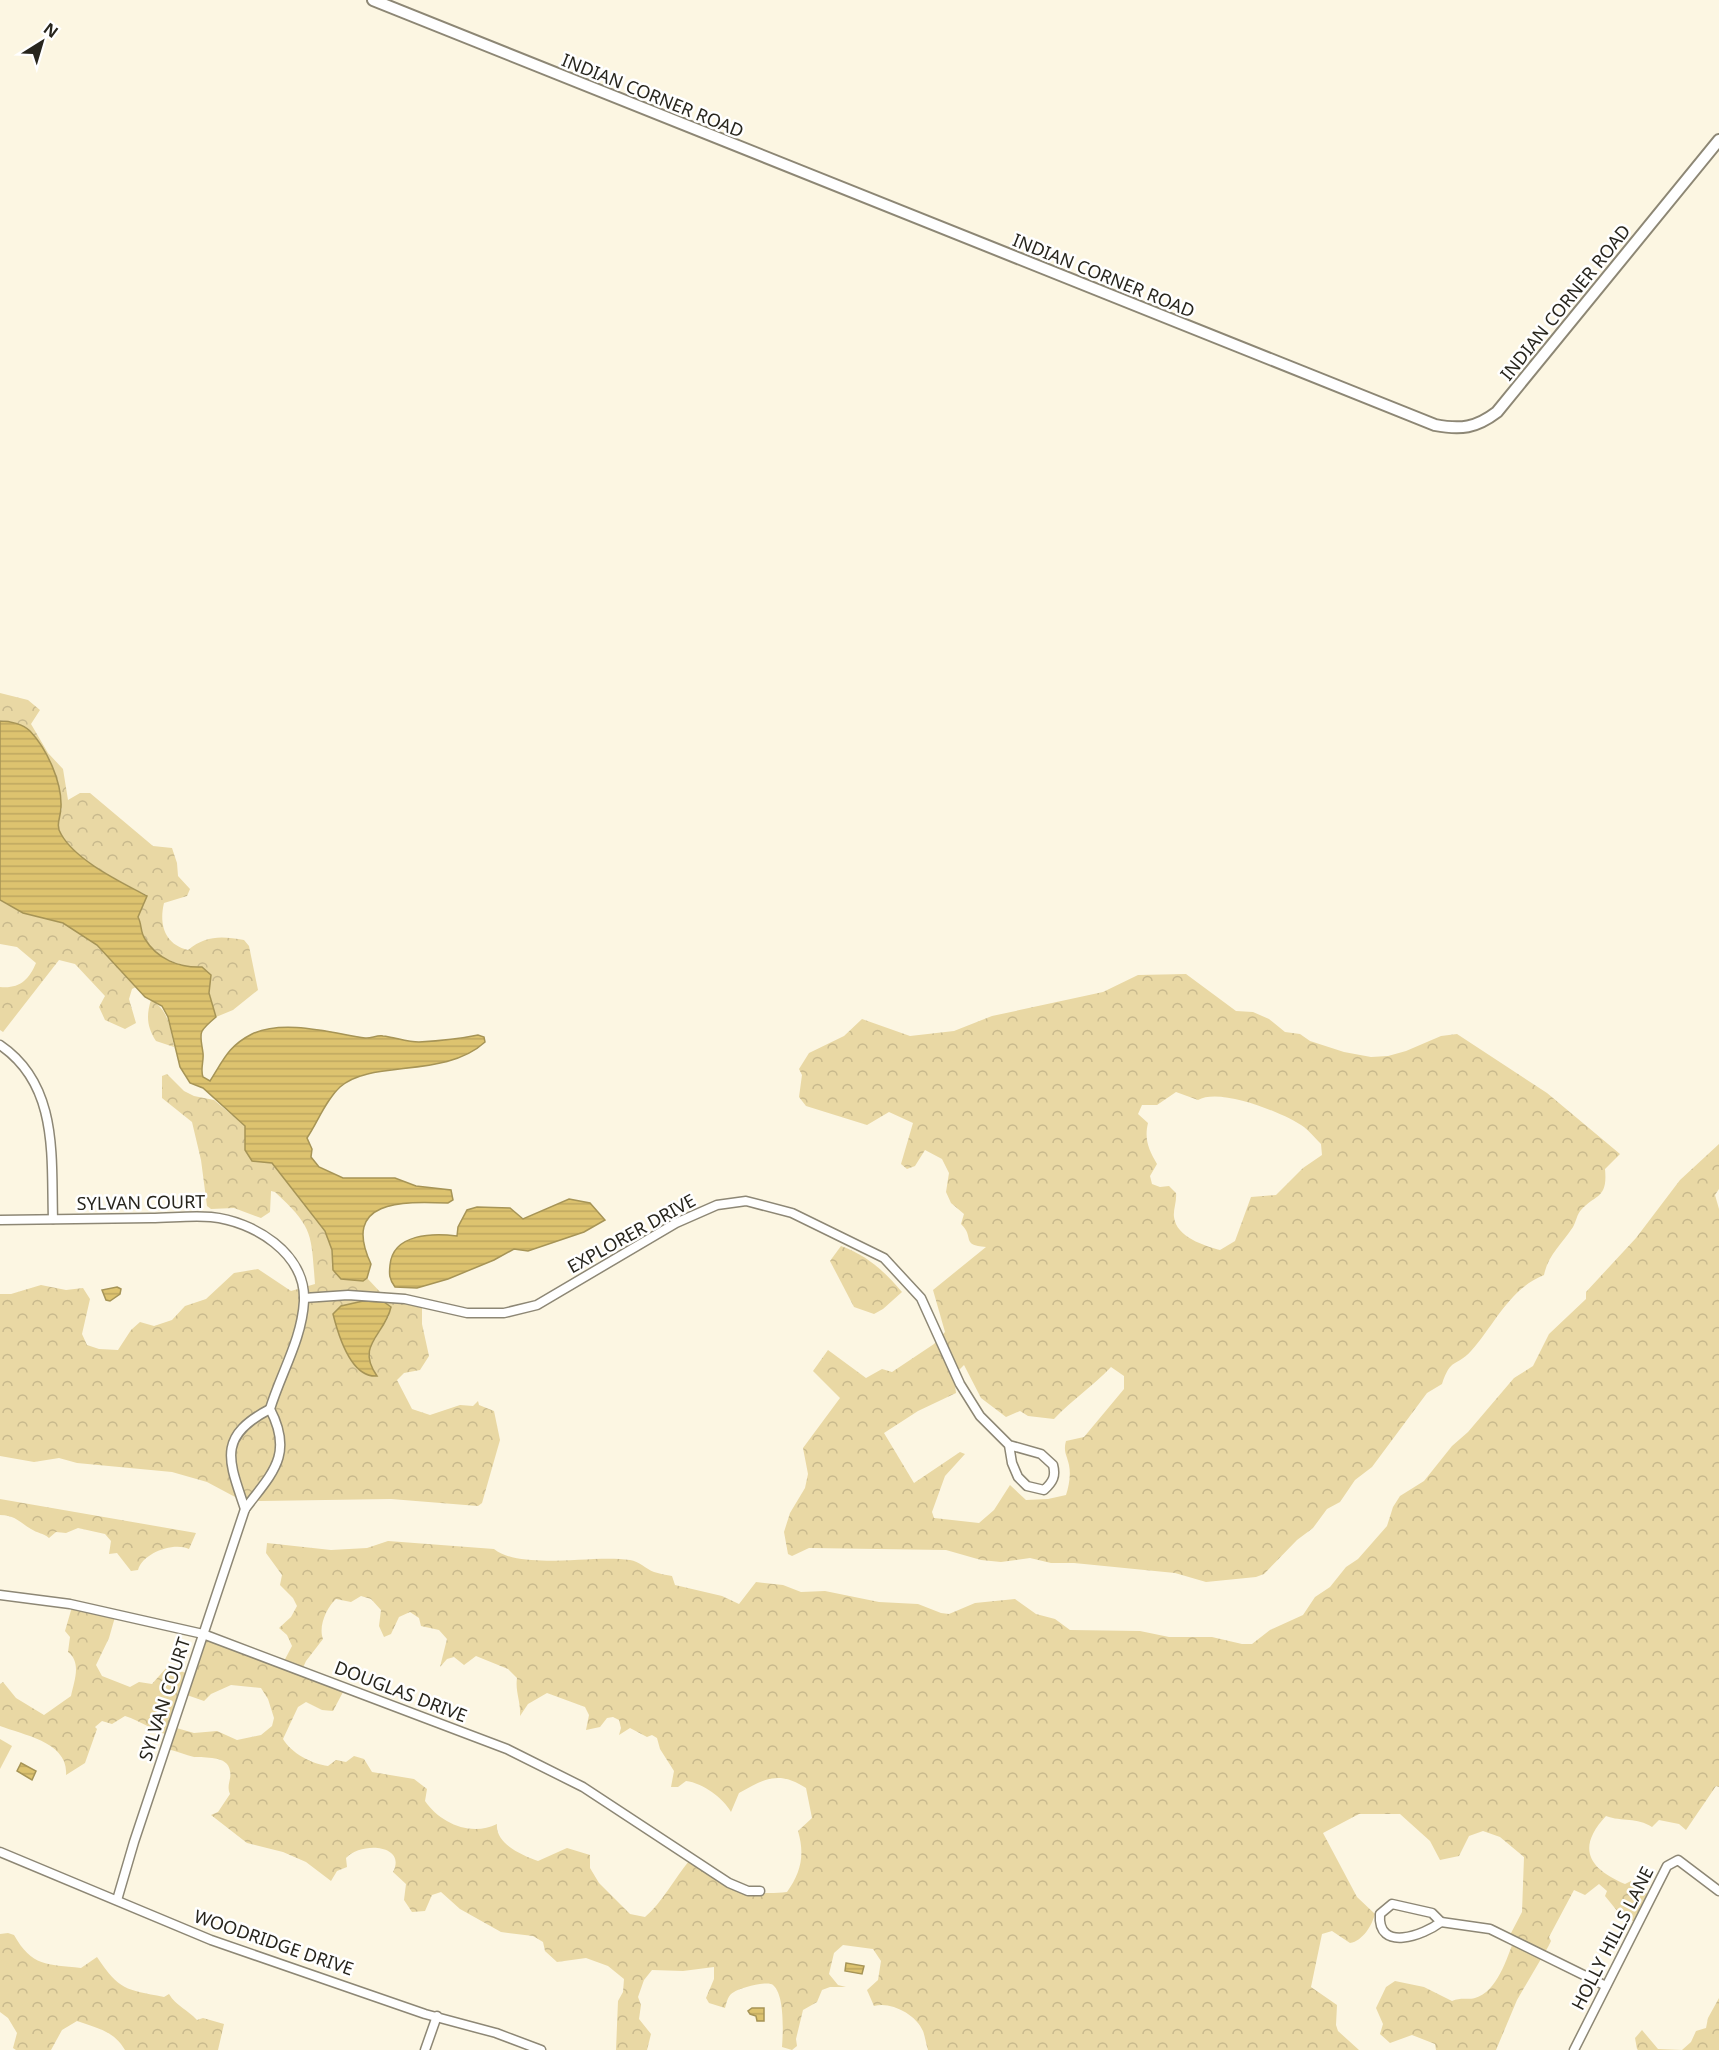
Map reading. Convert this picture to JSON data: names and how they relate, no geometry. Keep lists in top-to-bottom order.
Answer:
{
  "streets": {
    "street": [
      "INDIAN CORNER ROAD",
      "SYLVAN COURT",
      "EXPLORER DRIVE",
      "DOUGLAS DRIVE",
      "HOLLY HILLS LANE",
      "WOODRIDGE DRIVE"
    ]
  },
  "crossings": [
    ["SYLVAN COURT", "EXPLORER DRIVE"],
    ["SYLVAN COURT", "DOUGLAS DRIVE"],
    ["SYLVAN COURT", "WOODRIDGE DRIVE"]
  ],
  "north": "top right"
}
